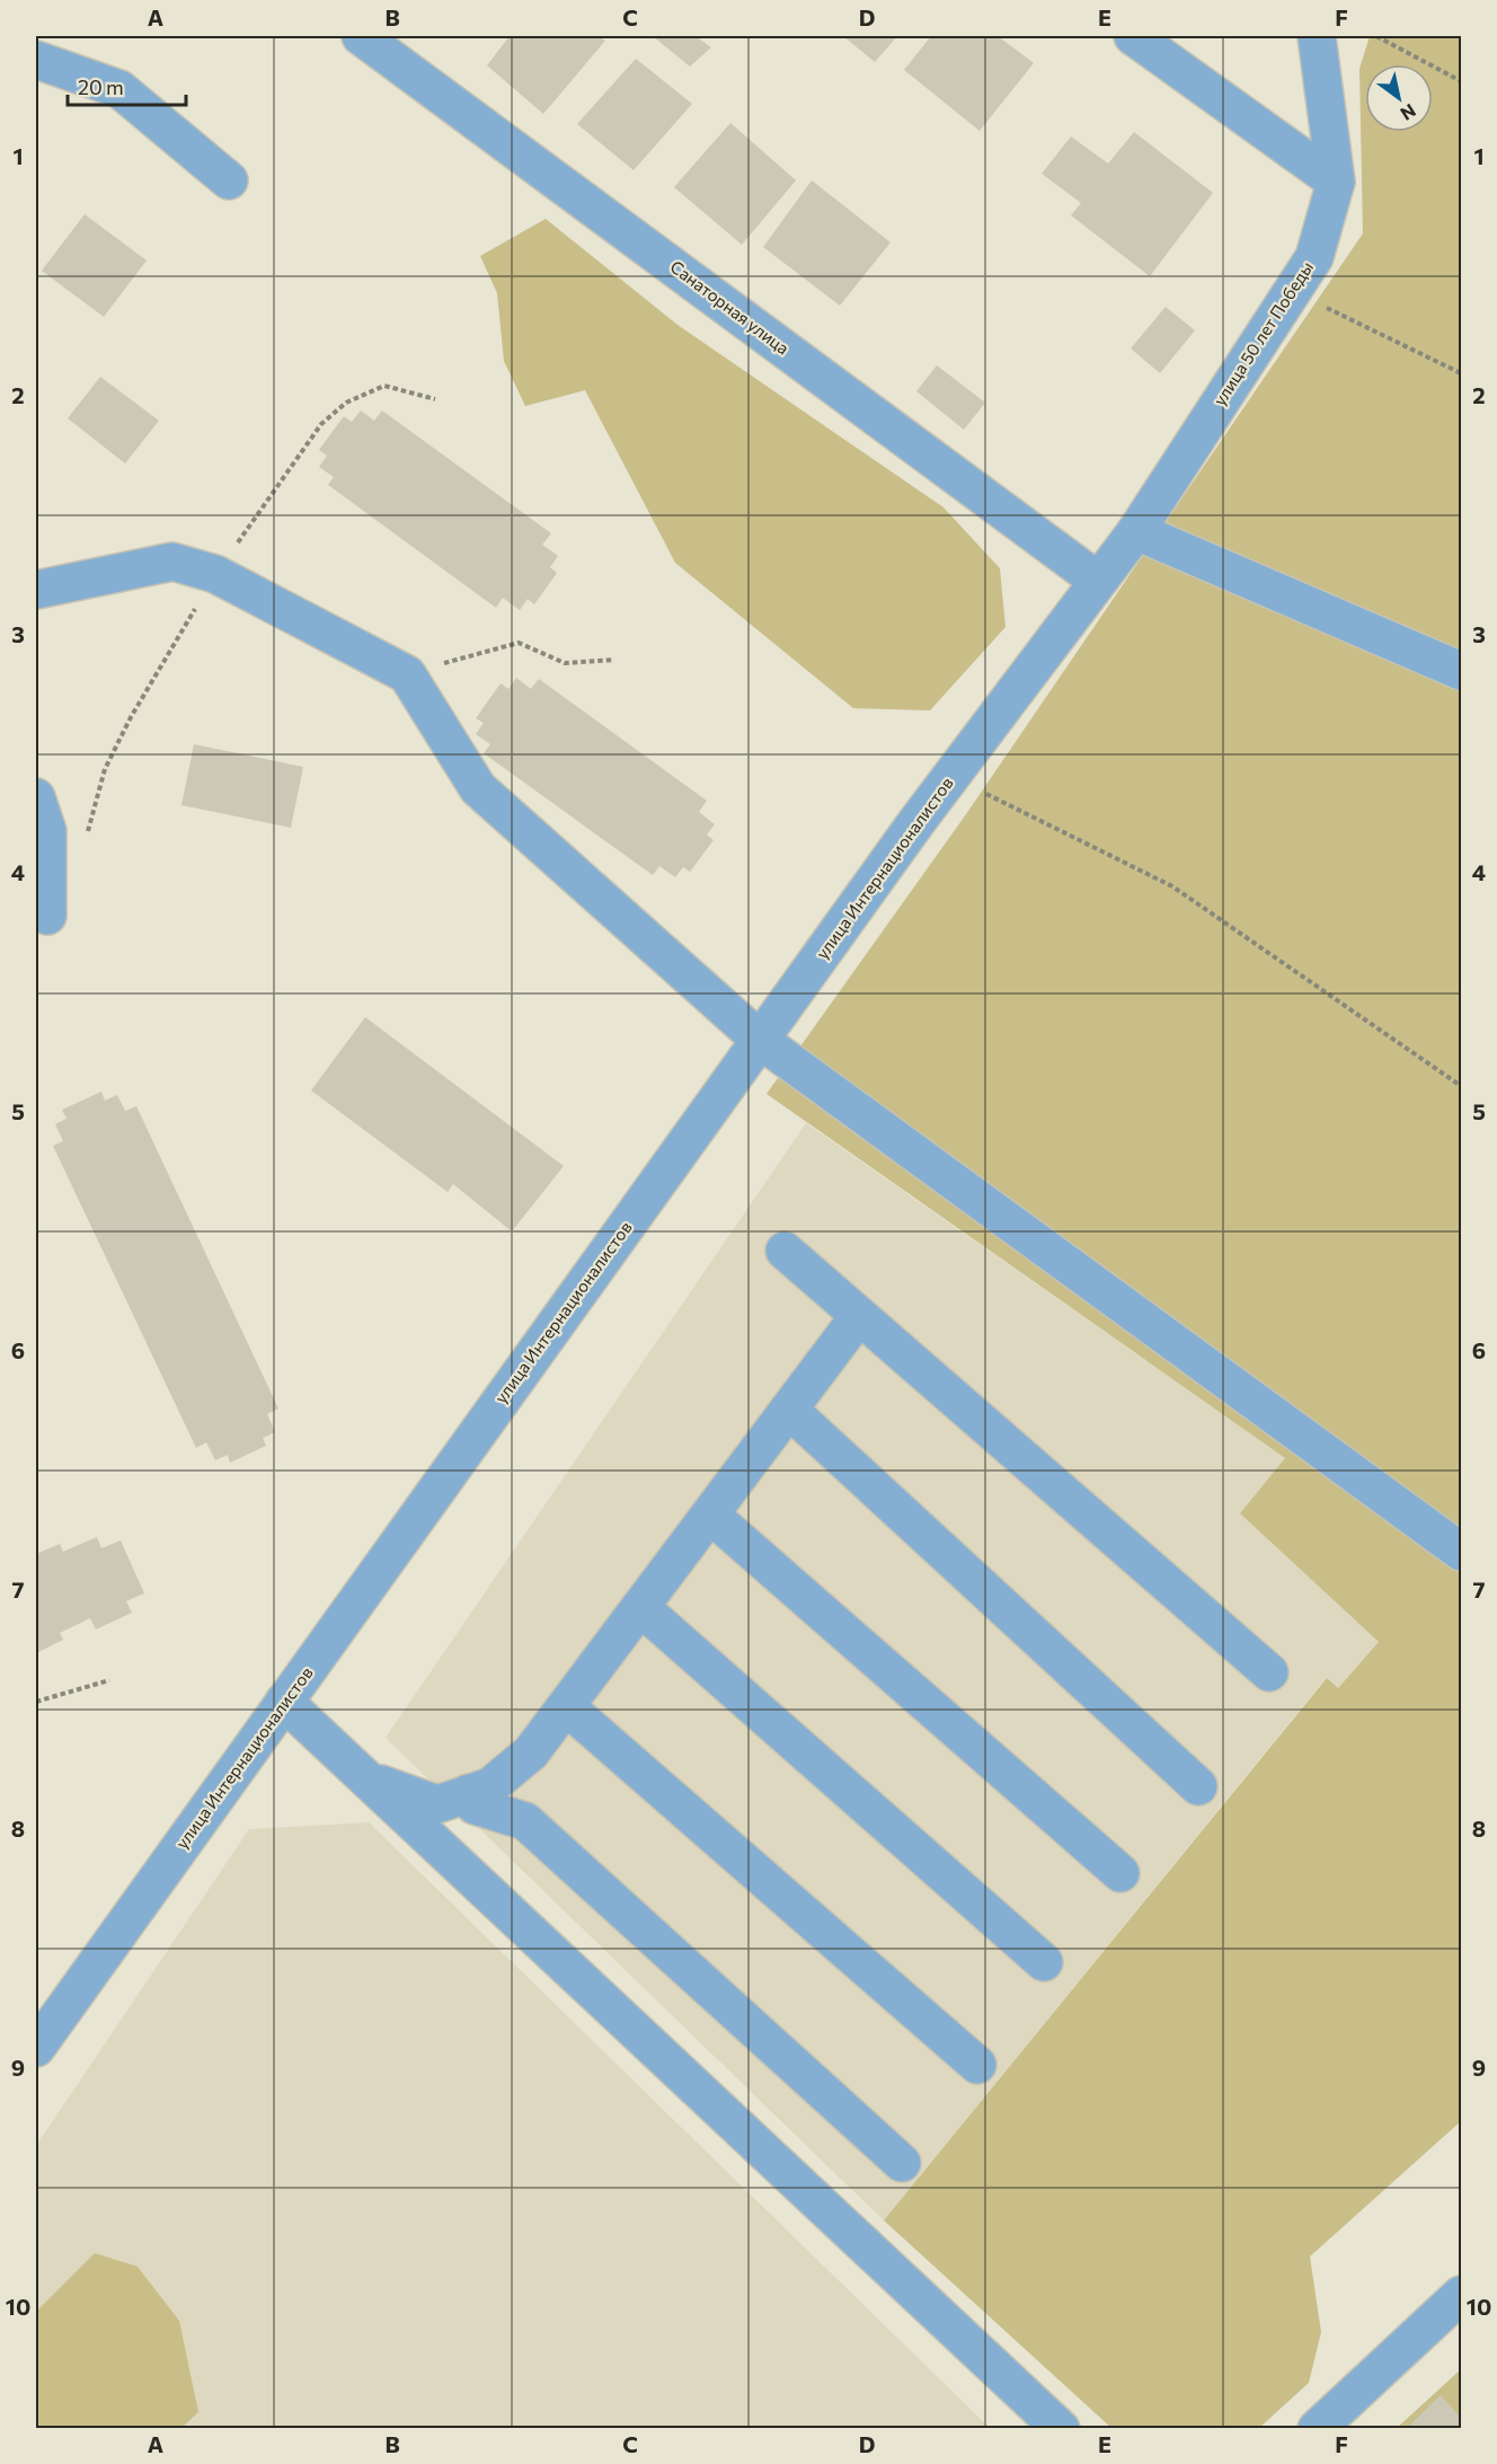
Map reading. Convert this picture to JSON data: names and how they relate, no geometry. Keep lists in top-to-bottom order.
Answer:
{
  "streets": {
    "street": ["Санаторная улица", "улица 50 лет Победы", "улица Интернационалистов"]
  },
  "crossings": [
    ["Санаторная улица", "улица 50 лет Победы"],
    ["Санаторная улица", "улица Интернационалистов"],
    ["улица 50 лет Победы", "улица Интернационалистов"]
  ],
  "scale_bar": "20 m",
  "north": "bottom right",
  "grid": {
    "columns": [
      "A",
      "B",
      "C",
      "D",
      "E",
      "F"
    ],
    "rows": [
      "1",
      "2",
      "3",
      "4",
      "5",
      "6",
      "7",
      "8",
      "9",
      "10"
    ]
  }
}
